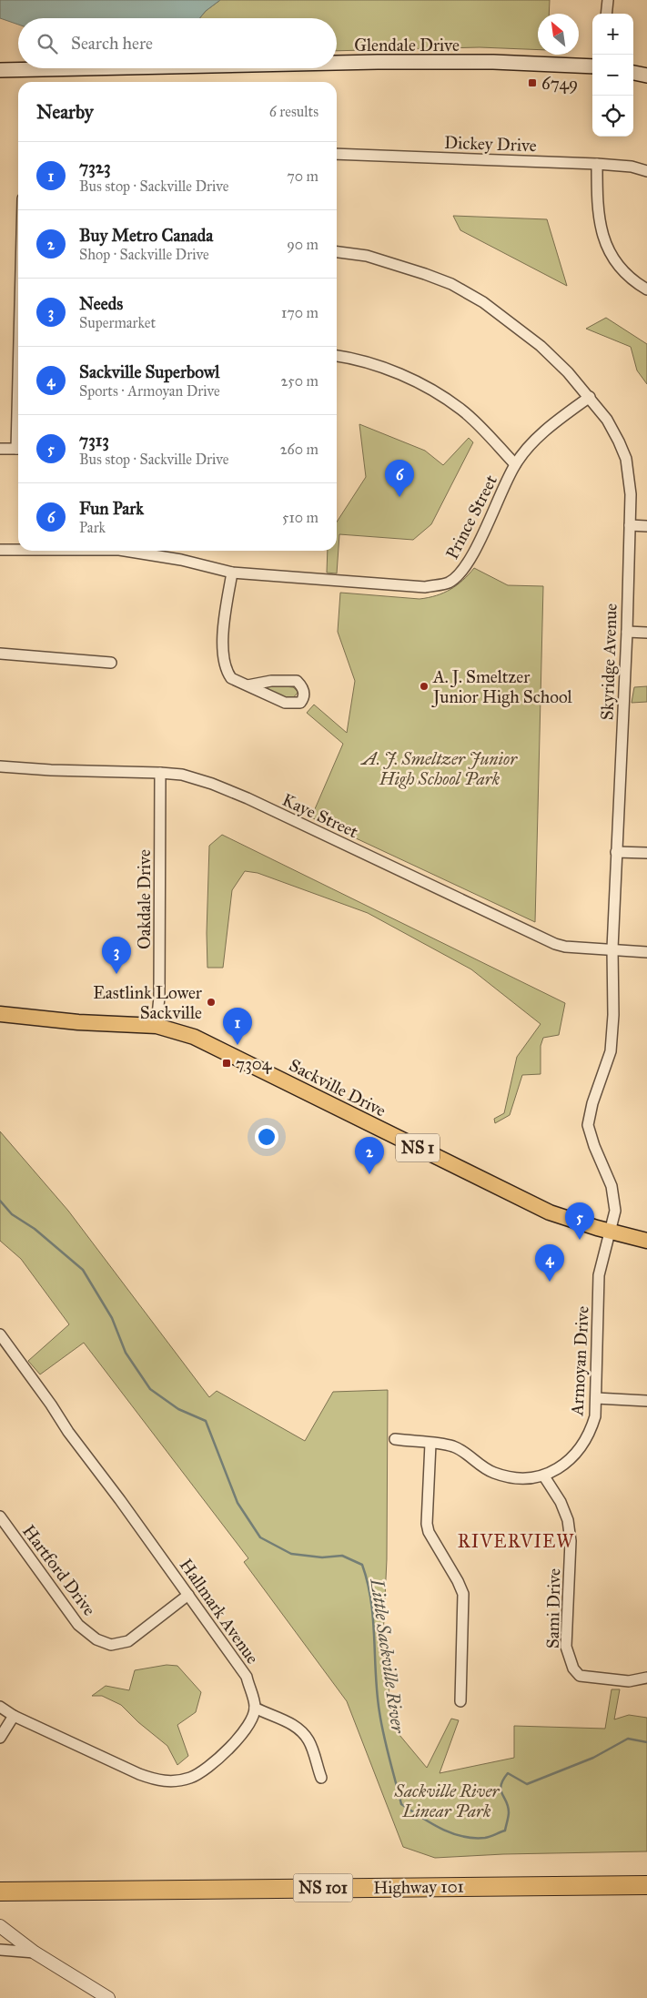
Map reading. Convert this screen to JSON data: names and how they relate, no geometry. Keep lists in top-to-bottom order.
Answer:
{
  "streets": {
    "highway": ["Highway 101", "NS 101"],
    "main road": ["Glendale Drive", "Sackville Drive", "NS 1"],
    "street": [
      "Dickey Drive",
      "Prince Street",
      "Skyridge Avenue",
      "Kaye Street",
      "Oakdale Drive",
      "Armoyan Drive",
      "Hartford Drive",
      "Sami Drive",
      "Hallmark Avenue"
    ]
  },
  "crossings": [
    ["Prince Street", "Skyridge Avenue"],
    ["Skyridge Avenue", "Kaye Street"],
    ["Skyridge Avenue", "Sackville Drive"],
    ["Skyridge Avenue", "Armoyan Drive"],
    ["Kaye Street", "Oakdale Drive"],
    ["Oakdale Drive", "Sackville Drive"],
    ["Sackville Drive", "Armoyan Drive"],
    ["Armoyan Drive", "Sami Drive"],
    ["Hartford Drive", "Hallmark Avenue"]
  ],
  "districts": ["RIVERVIEW"],
  "water": ["Little Sackville River"],
  "parks": ["A. J. Smeltzer Junior High School Park", "Sackville River Linear Park"],
  "places": {
    "transit": ["6749", "7304"],
    "other": ["A. J. Smeltzer Junior High School", "Eastlink Lower Sackville"]
  },
  "north": "top left",
  "page": {
    "map_buttons": ["+", "−"],
    "search": "Search here",
    "heading": ["Nearby", "6 results"],
    "list": [
      {
        "mark": "1",
        "name": "7323",
        "note": "Bus stop · Sackville Drive",
        "value": "70 m"
      },
      {
        "mark": "2",
        "name": "Buy Metro Canada",
        "note": "Shop · Sackville Drive",
        "value": "90 m"
      },
      {
        "mark": "3",
        "name": "Needs",
        "note": "Supermarket",
        "value": "170 m"
      },
      {
        "mark": "4",
        "name": "Sackville Superbowl",
        "note": "Sports · Armoyan Drive",
        "value": "250 m"
      },
      {
        "mark": "5",
        "name": "7313",
        "note": "Bus stop · Sackville Drive",
        "value": "260 m"
      },
      {
        "mark": "6",
        "name": "Fun Park",
        "note": "Park",
        "value": "510 m"
      }
    ],
    "pins": [
      "6",
      "3",
      "1",
      "2",
      "5",
      "4"
    ]
  }
}
